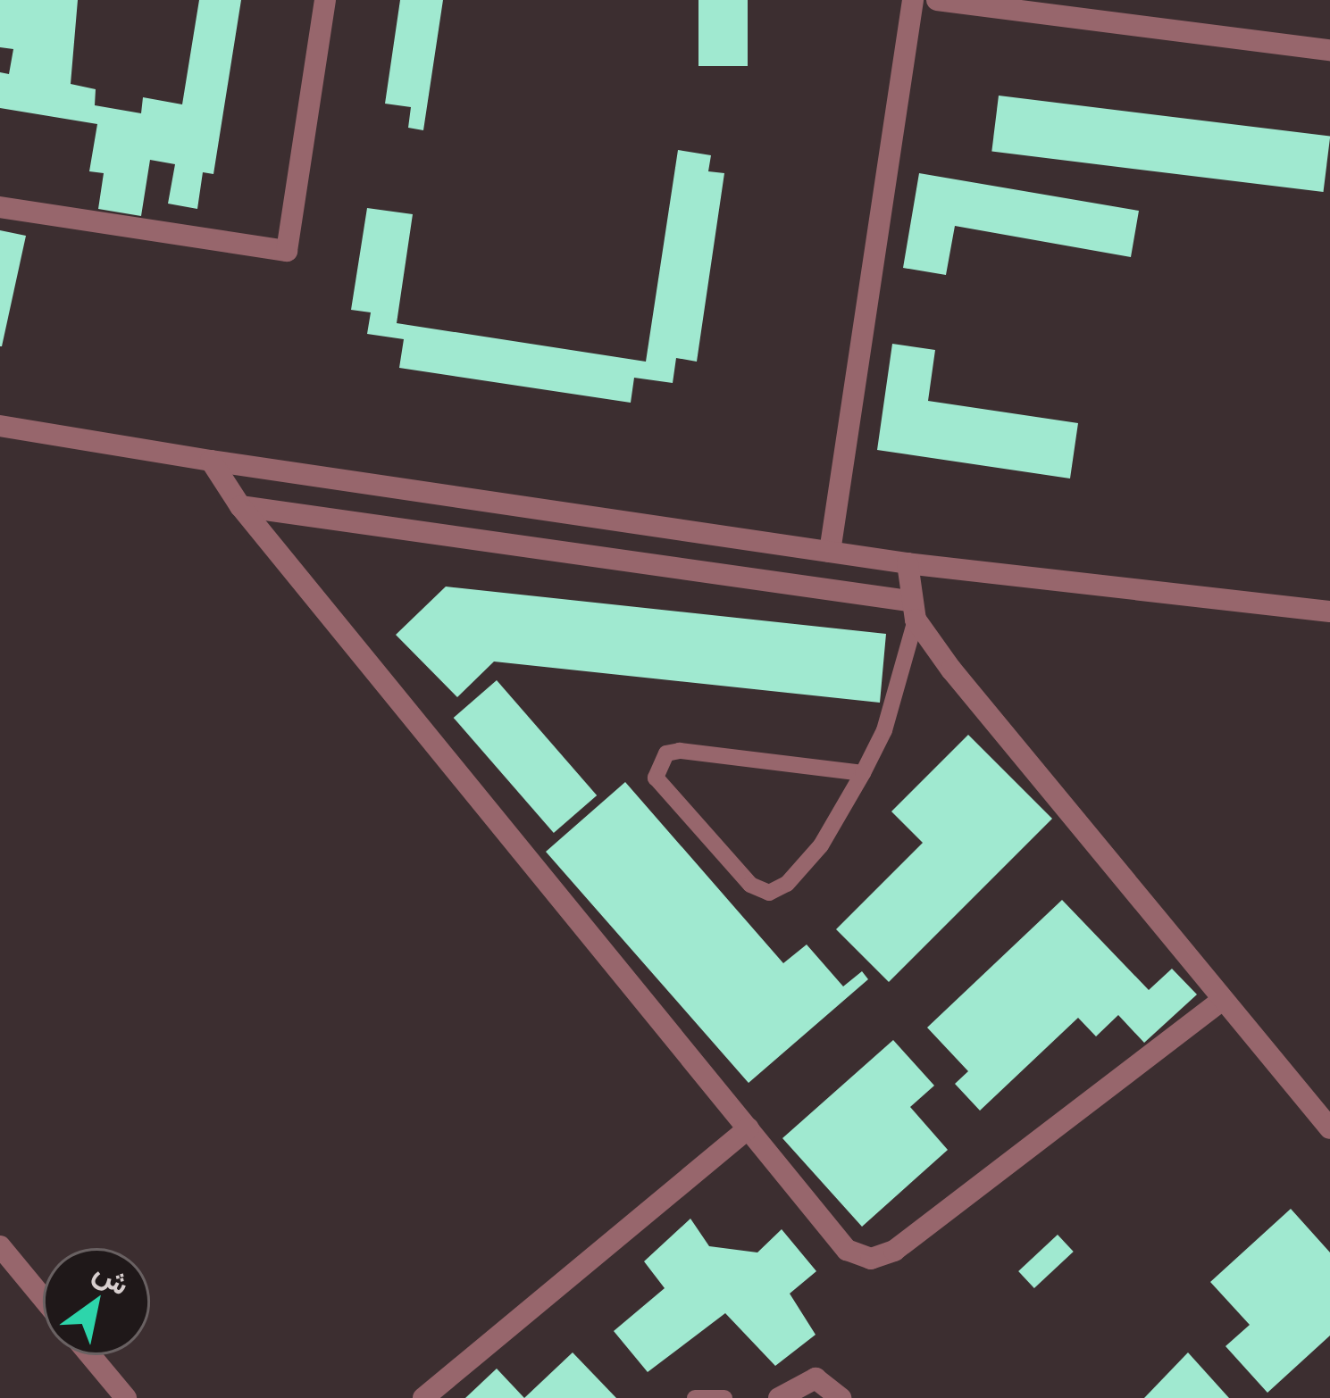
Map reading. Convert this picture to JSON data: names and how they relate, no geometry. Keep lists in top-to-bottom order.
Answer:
{
  "north": "top right"
}
